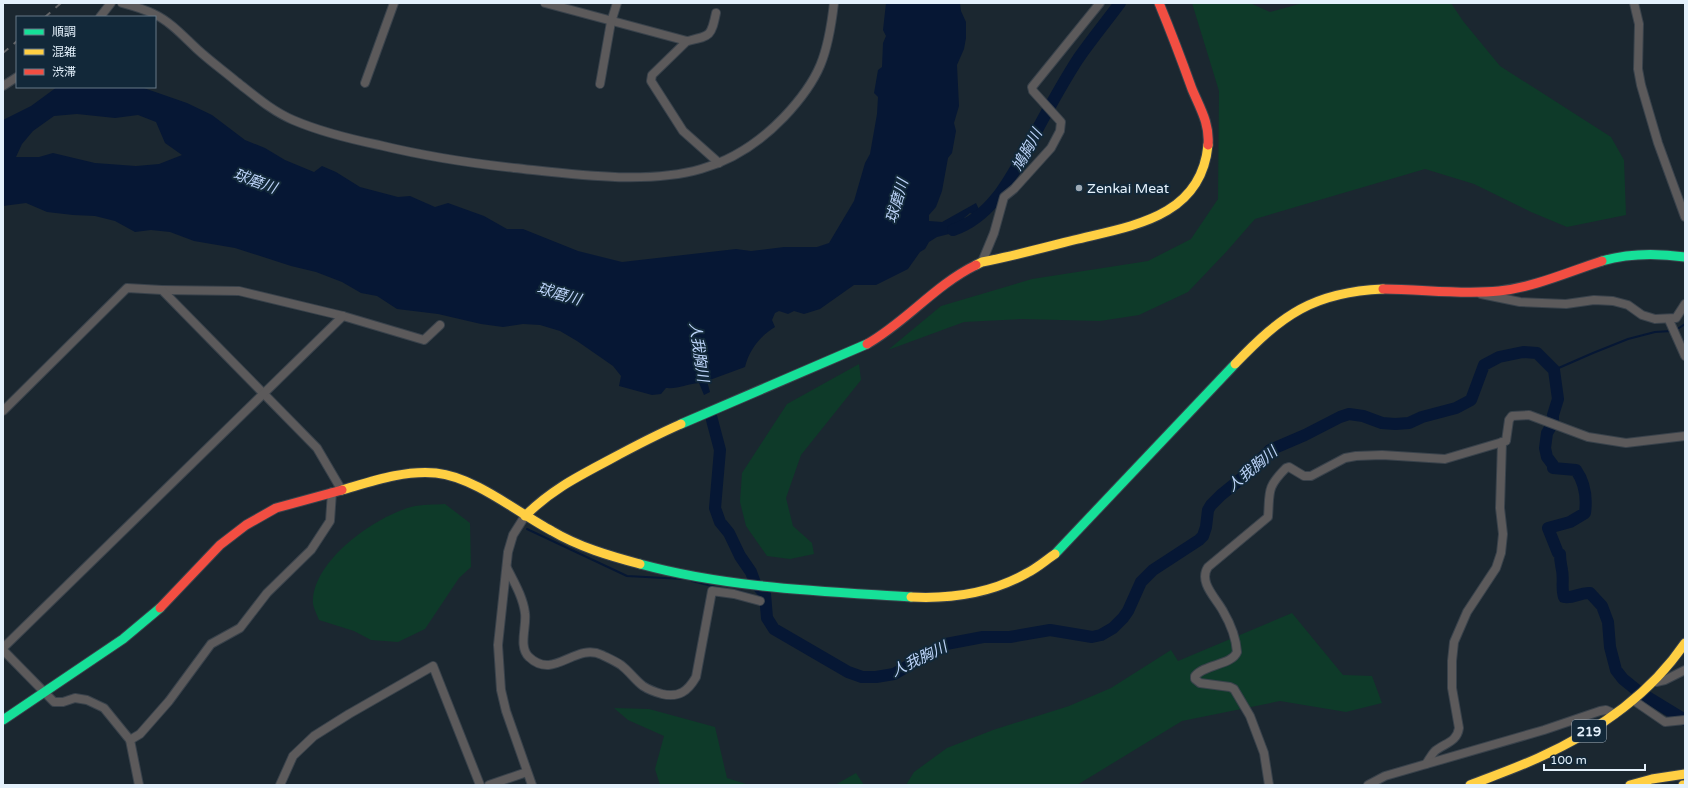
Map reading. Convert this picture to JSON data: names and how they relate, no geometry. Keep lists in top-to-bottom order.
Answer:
{
  "streets": {
    "main road": ["219"]
  },
  "water": ["鳩胸川", "球磨川", "人我胸川"],
  "places": ["Zenkai Meat"],
  "legend": ["順調", "混雑", "渋滞"],
  "scale_bar": "100 m"
}
